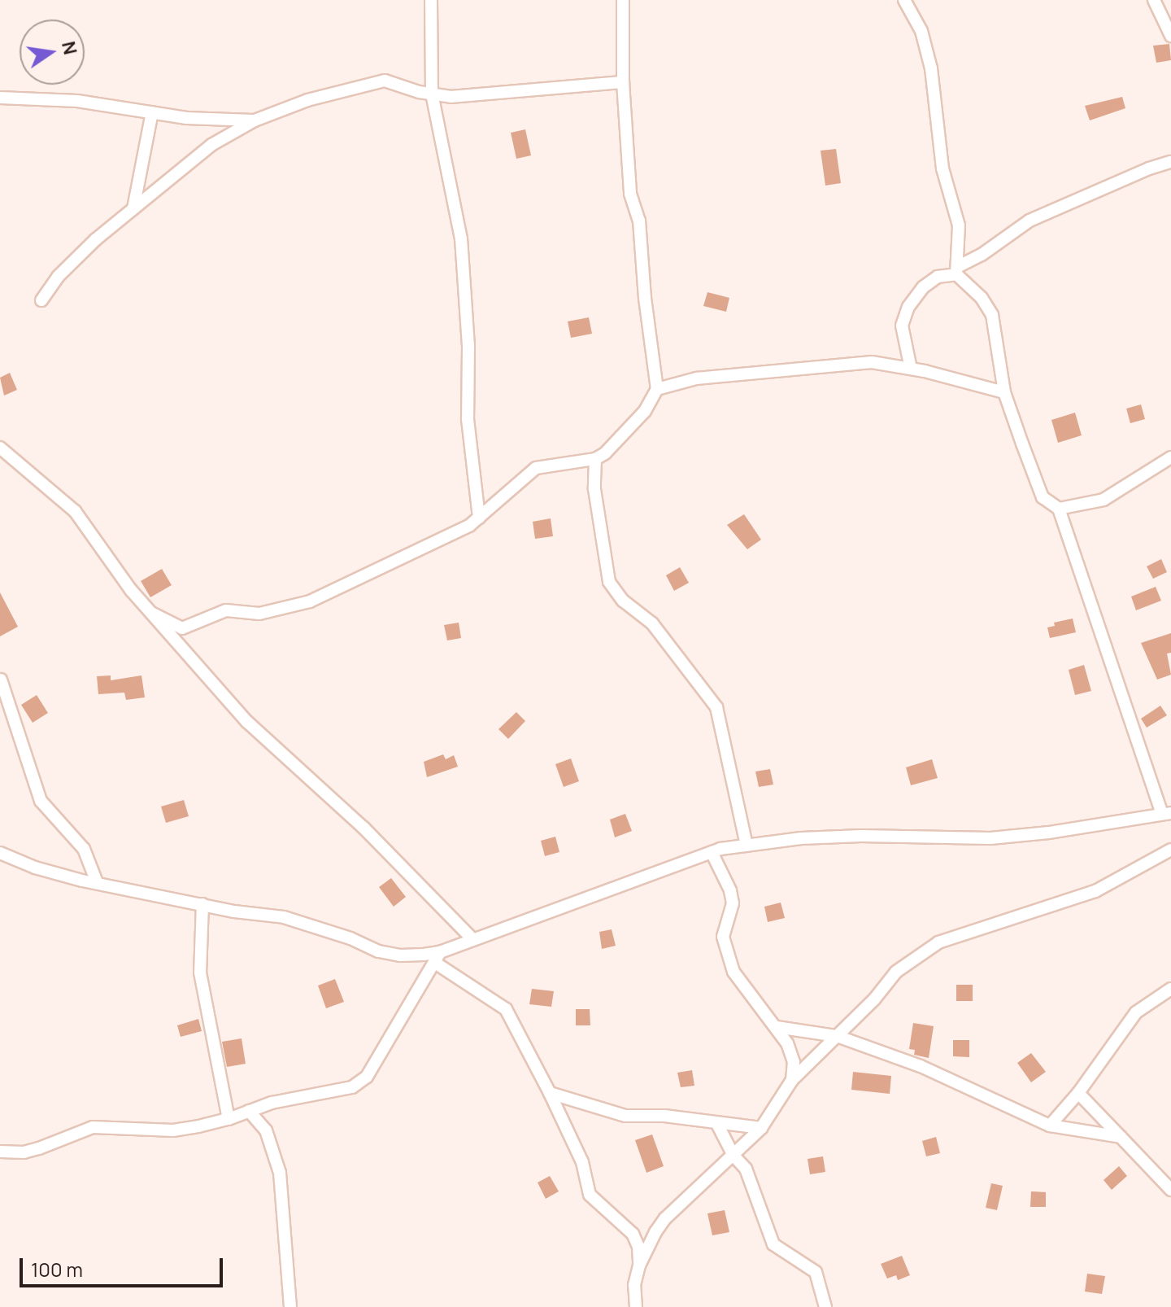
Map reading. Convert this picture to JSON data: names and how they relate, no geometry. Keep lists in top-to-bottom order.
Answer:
{
  "scale_bar": "100 m",
  "north": "right"
}
